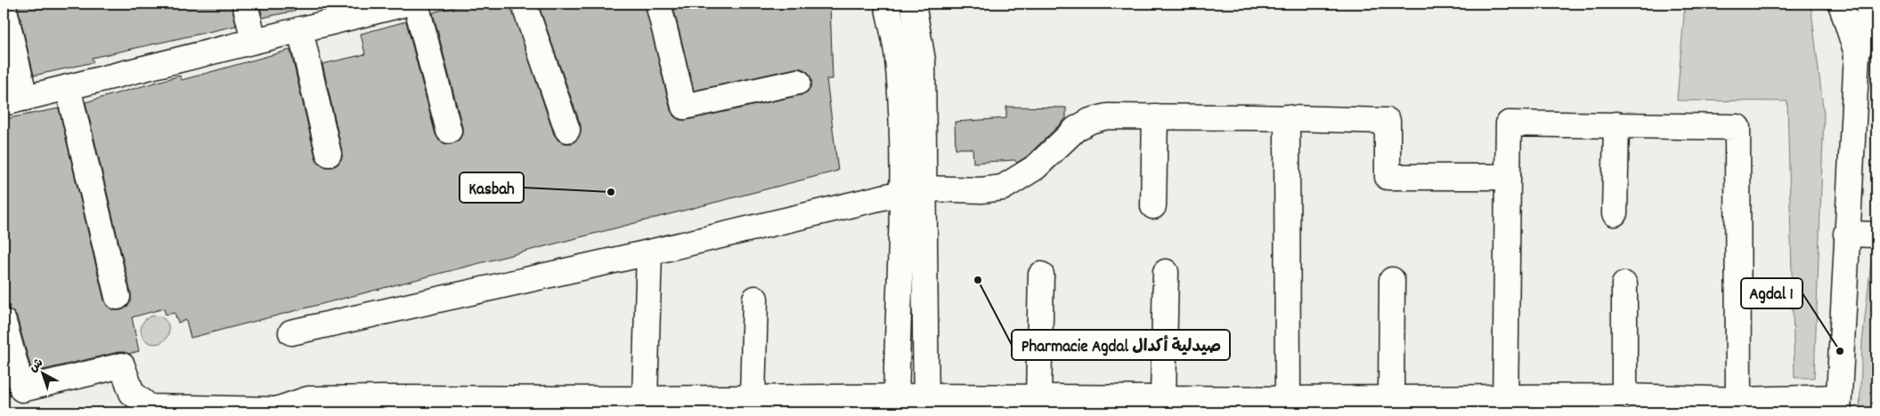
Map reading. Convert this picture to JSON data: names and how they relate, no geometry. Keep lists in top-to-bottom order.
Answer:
{
  "places": ["Kasbah", "Pharmacie Agdal صيدلية أكدال", "Agdal 1"],
  "north": "top left"
}
